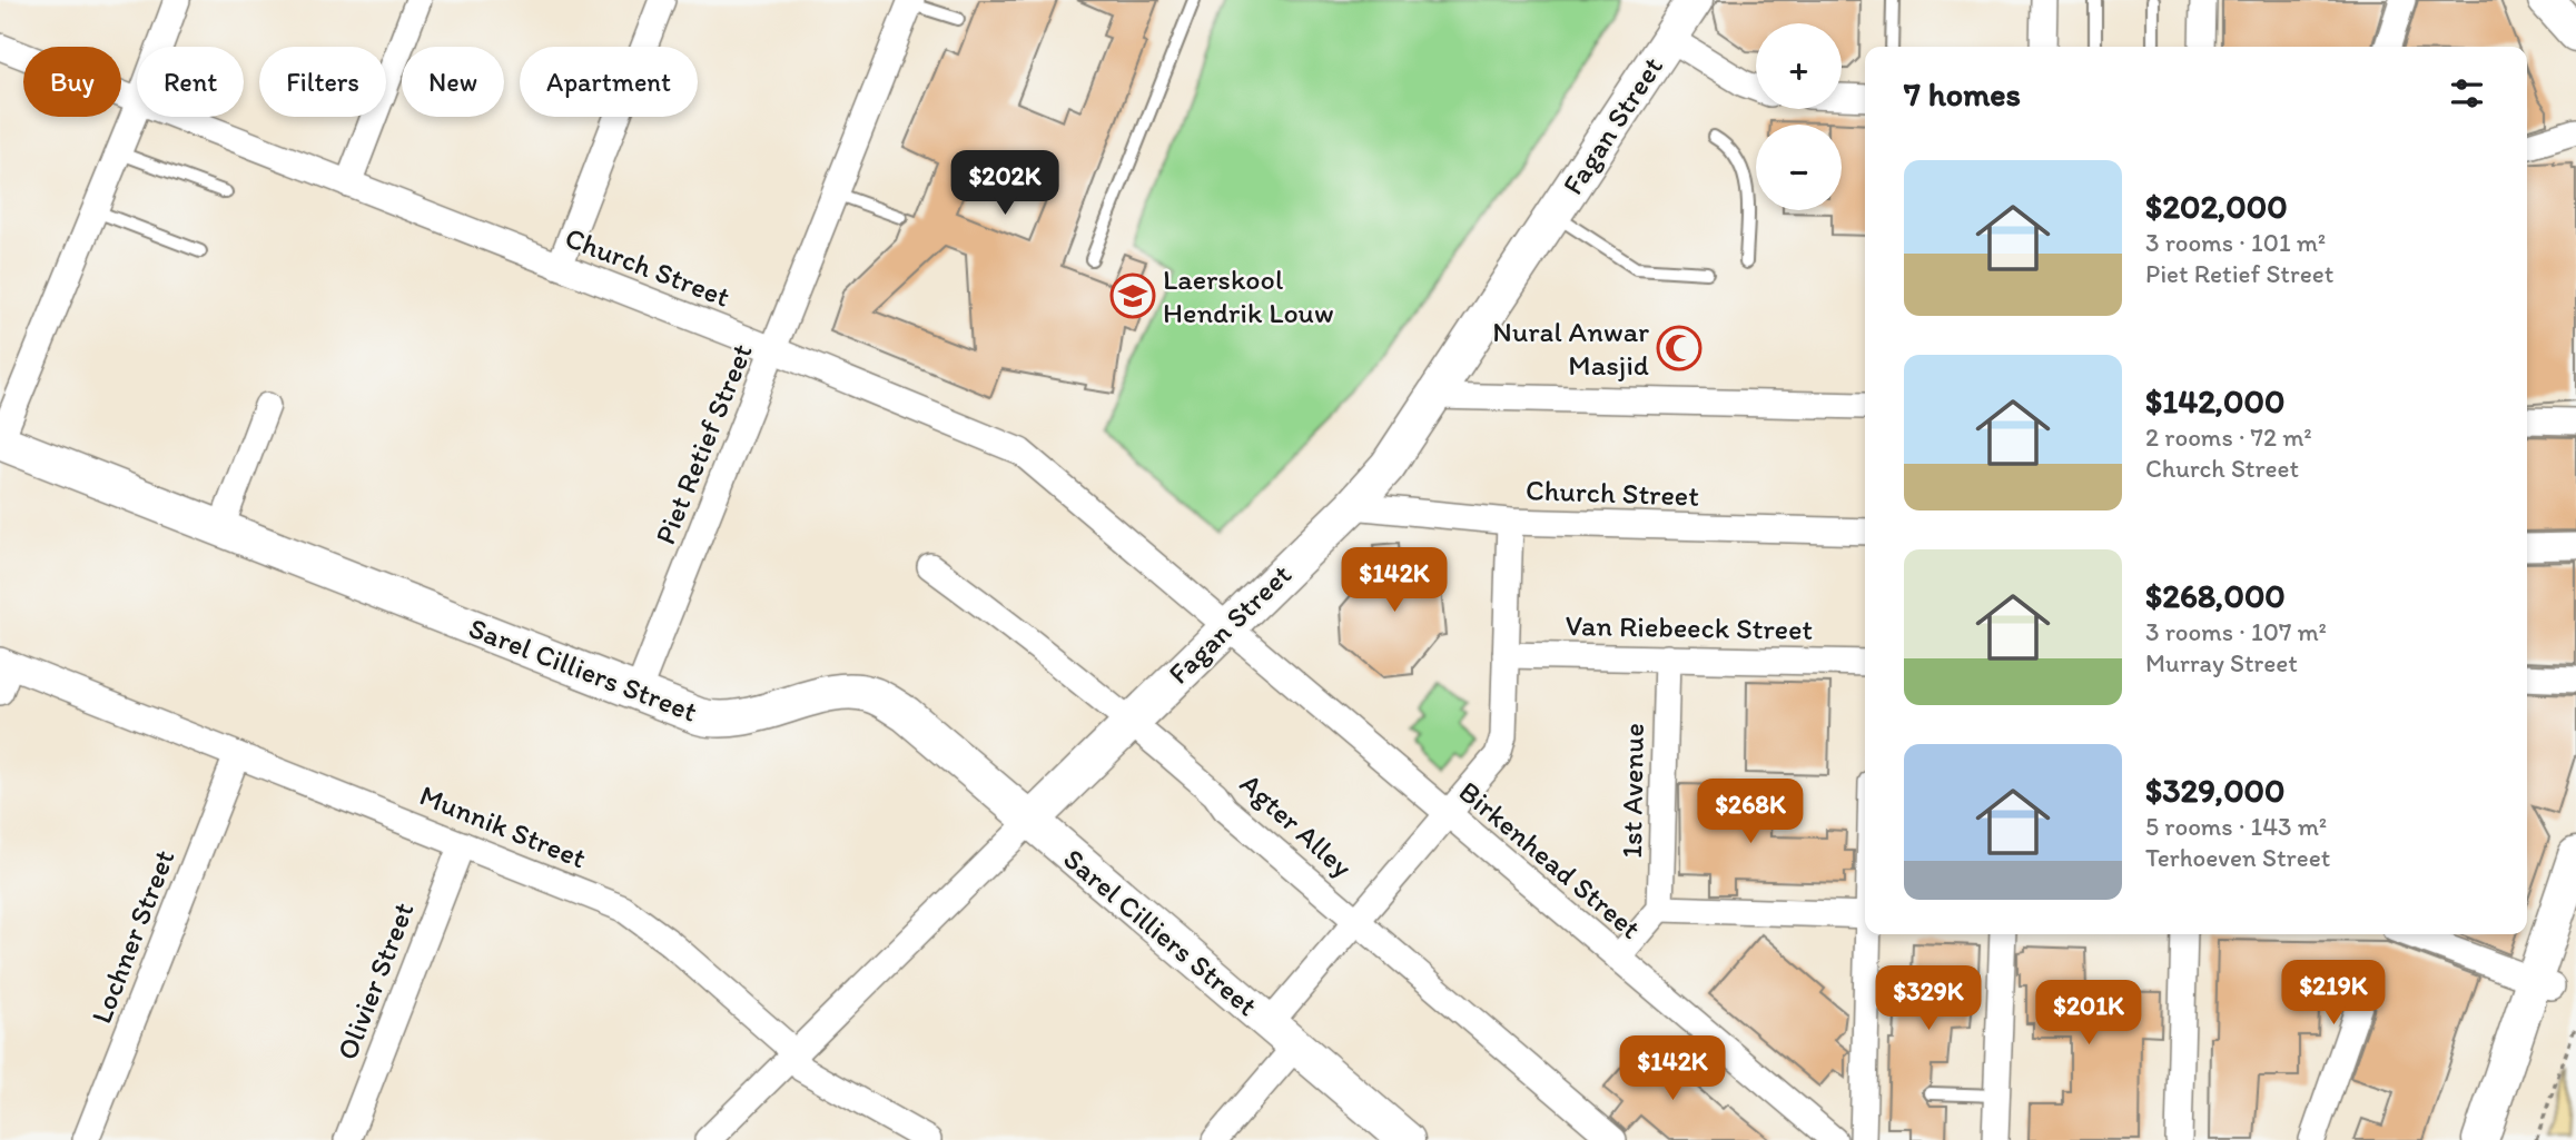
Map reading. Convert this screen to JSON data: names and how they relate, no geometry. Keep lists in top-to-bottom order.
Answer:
{
  "streets": {
    "street": [
      "Fagan Street",
      "Church Street",
      "Piet Retief Street",
      "Van Riebeeck Street",
      "Sarel Cilliers Street",
      "1st Avenue",
      "Agter Alley",
      "Munnik Street",
      "Birkenhead Street",
      "Lochner Street",
      "Olivier Street"
    ]
  },
  "crossings": [
    ["Fagan Street", "Church Street"],
    ["Fagan Street", "Sarel Cilliers Street"],
    ["Fagan Street", "Agter Alley"],
    ["Fagan Street", "Munnik Street"],
    ["Fagan Street", "Birkenhead Street"],
    ["Church Street", "Piet Retief Street"],
    ["Church Street", "Birkenhead Street"],
    ["Piet Retief Street", "Sarel Cilliers Street"],
    ["Van Riebeeck Street", "1st Avenue"],
    ["Munnik Street", "Lochner Street"],
    ["Munnik Street", "Olivier Street"]
  ],
  "places": {
    "school or university": ["Laerskool Hendrik Louw"],
    "mosque": ["Nural Anwar Masjid"]
  },
  "page": {
    "map_buttons": ["+", "−"],
    "chip": [
      "Buy",
      "Rent",
      "Filters",
      "New",
      "Apartment"
    ],
    "heading": "7 homes",
    "list": [
      {
        "name": "$202,000",
        "note": "3 rooms · 101 m² · Piet Retief Street"
      },
      {
        "name": "$142,000",
        "note": "2 rooms · 72 m² · Church Street"
      },
      {
        "name": "$268,000",
        "note": "3 rooms · 107 m² · Murray Street"
      },
      {
        "name": "$329,000",
        "note": "5 rooms · 143 m² · Terhoeven Street"
      }
    ],
    "price": [
      "$202K",
      "$142K",
      "$268K",
      "$219K",
      "$329K",
      "$201K",
      "$142K"
    ]
  }
}
